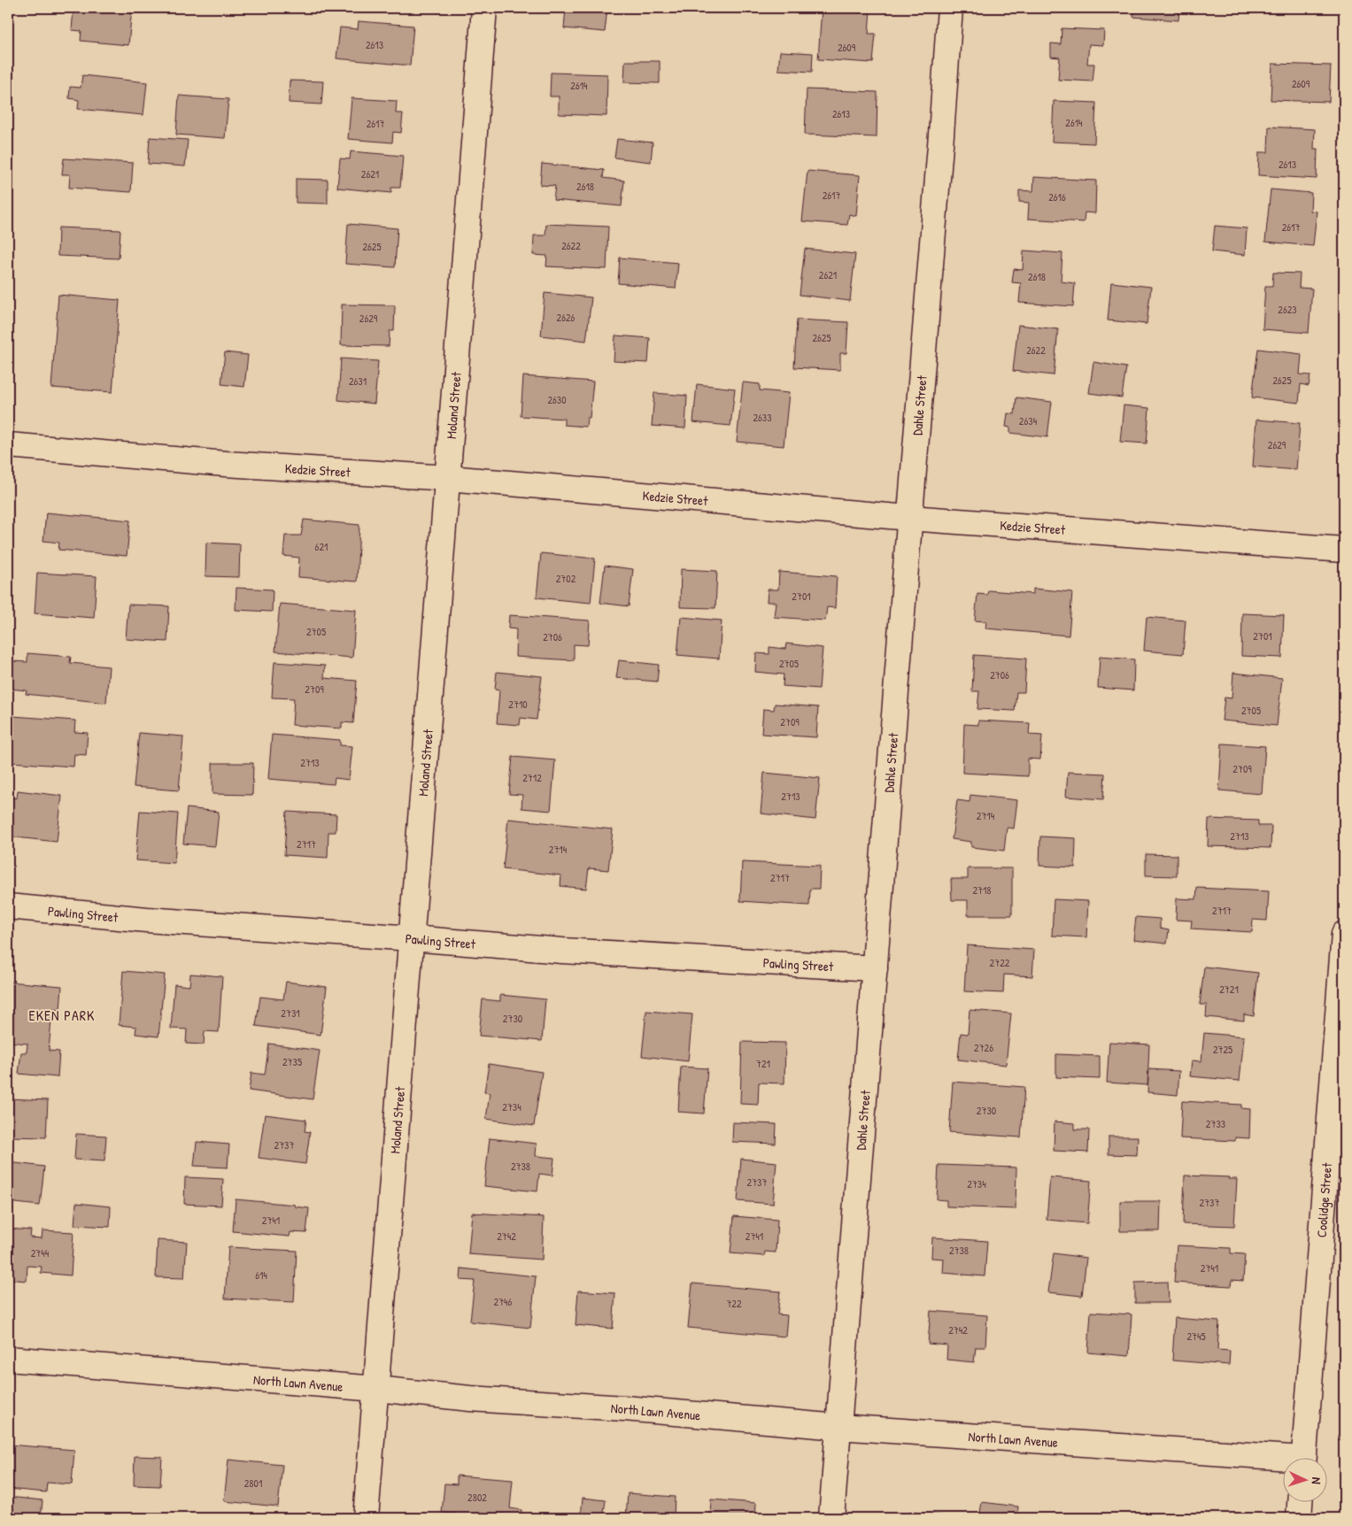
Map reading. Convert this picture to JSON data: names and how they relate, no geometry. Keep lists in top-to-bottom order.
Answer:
{
  "streets": {
    "street": [
      "Moland Street",
      "Dahle Street",
      "Kedzie Street",
      "Pawling Street",
      "Coolidge Street",
      "North Lawn Avenue"
    ]
  },
  "crossings": [
    ["Moland Street", "Kedzie Street"],
    ["Moland Street", "Pawling Street"],
    ["Moland Street", "North Lawn Avenue"],
    ["Dahle Street", "Kedzie Street"],
    ["Dahle Street", "Pawling Street"],
    ["Dahle Street", "North Lawn Avenue"]
  ],
  "districts": ["EKEN PARK"],
  "house_numbers": [
    "2613",
    "2609",
    "2609",
    "2614",
    "2613",
    "2614",
    "2617",
    "2613",
    "2621",
    "2618",
    "2617",
    "2616",
    "2617",
    "2622",
    "2625",
    "2621",
    "2618",
    "2623",
    "2626",
    "2629",
    "2625",
    "2622",
    "2625",
    "2631",
    "2630",
    "2633",
    "2634",
    "2629",
    "621",
    "2702",
    "2701",
    "2705",
    "2701",
    "2706",
    "2705",
    "2706",
    "2709",
    "2710",
    "2705",
    "2709",
    "2713",
    "2709",
    "2712",
    "2713",
    "2714",
    "2713",
    "2717",
    "2714",
    "2717",
    "2718",
    "2717",
    "2722",
    "2721",
    "2731",
    "2730",
    "2726",
    "2725",
    "2735",
    "721",
    "2734",
    "2730",
    "2733",
    "2737",
    "2738",
    "2737",
    "2734",
    "2737",
    "2741",
    "2742",
    "2741",
    "2738",
    "2744",
    "2741",
    "614",
    "2746",
    "722",
    "2742",
    "2745",
    "2801",
    "2802"
  ],
  "north": "right"
}
